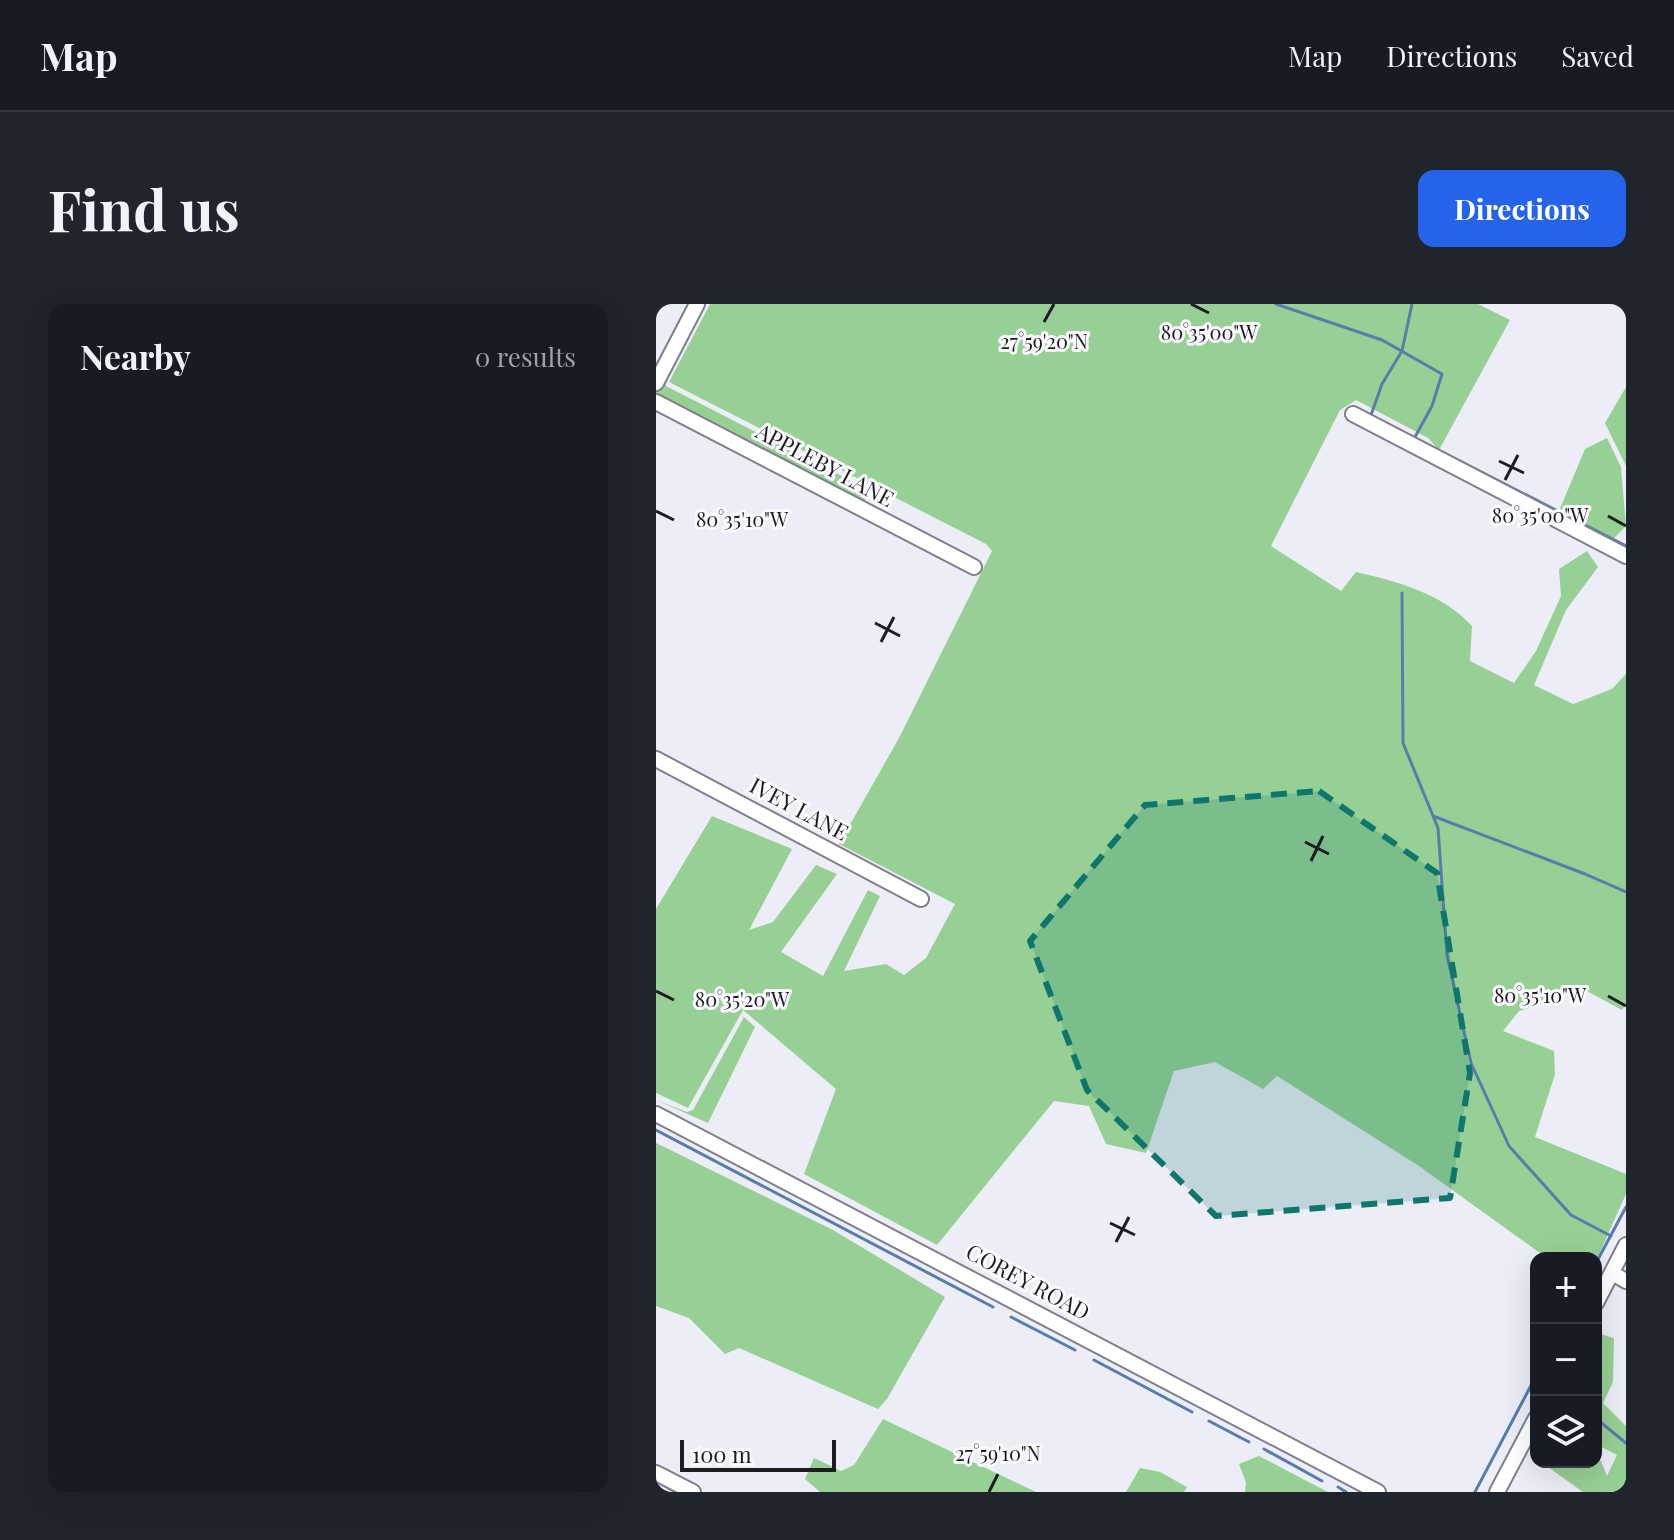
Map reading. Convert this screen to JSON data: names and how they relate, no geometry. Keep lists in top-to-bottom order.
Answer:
{
  "streets": {
    "street": ["APPLEBY LANE", "IVEY LANE", "COREY ROAD"]
  },
  "scale_bar": "100 m",
  "page": {
    "header": "Map",
    "nav": ["Map", "Directions", "Saved"],
    "buttons": "Directions",
    "title": "Find us",
    "heading": ["Nearby", "0 results"],
    "map_buttons": ["+", "−"],
    "scale": "100 m"
  },
  "coordinates": [
    "80°35'00\"W",
    "27°59'20\"N",
    "80°35'10\"W",
    "80°35'20\"W",
    "27°59'10\"N"
  ]
}
